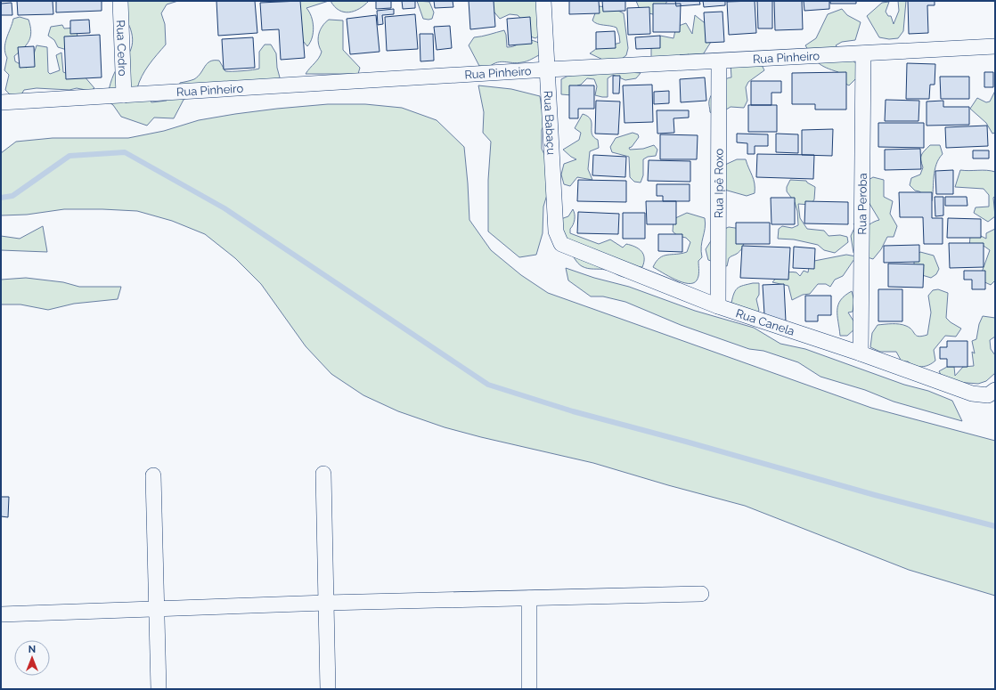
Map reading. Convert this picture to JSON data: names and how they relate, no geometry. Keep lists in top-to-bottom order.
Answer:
{
  "streets": {
    "street": [
      "Rua Cedro",
      "Rua Pinheiro",
      "Rua Babaçu",
      "Rua Ipê Roxo",
      "Rua Peroba",
      "Rua Canela"
    ]
  },
  "crossings": [
    ["Rua Cedro", "Rua Pinheiro"],
    ["Rua Pinheiro", "Rua Babaçu"],
    ["Rua Pinheiro", "Rua Ipê Roxo"],
    ["Rua Pinheiro", "Rua Peroba"],
    ["Rua Babaçu", "Rua Canela"],
    ["Rua Ipê Roxo", "Rua Canela"],
    ["Rua Peroba", "Rua Canela"]
  ],
  "north": "top"
}
